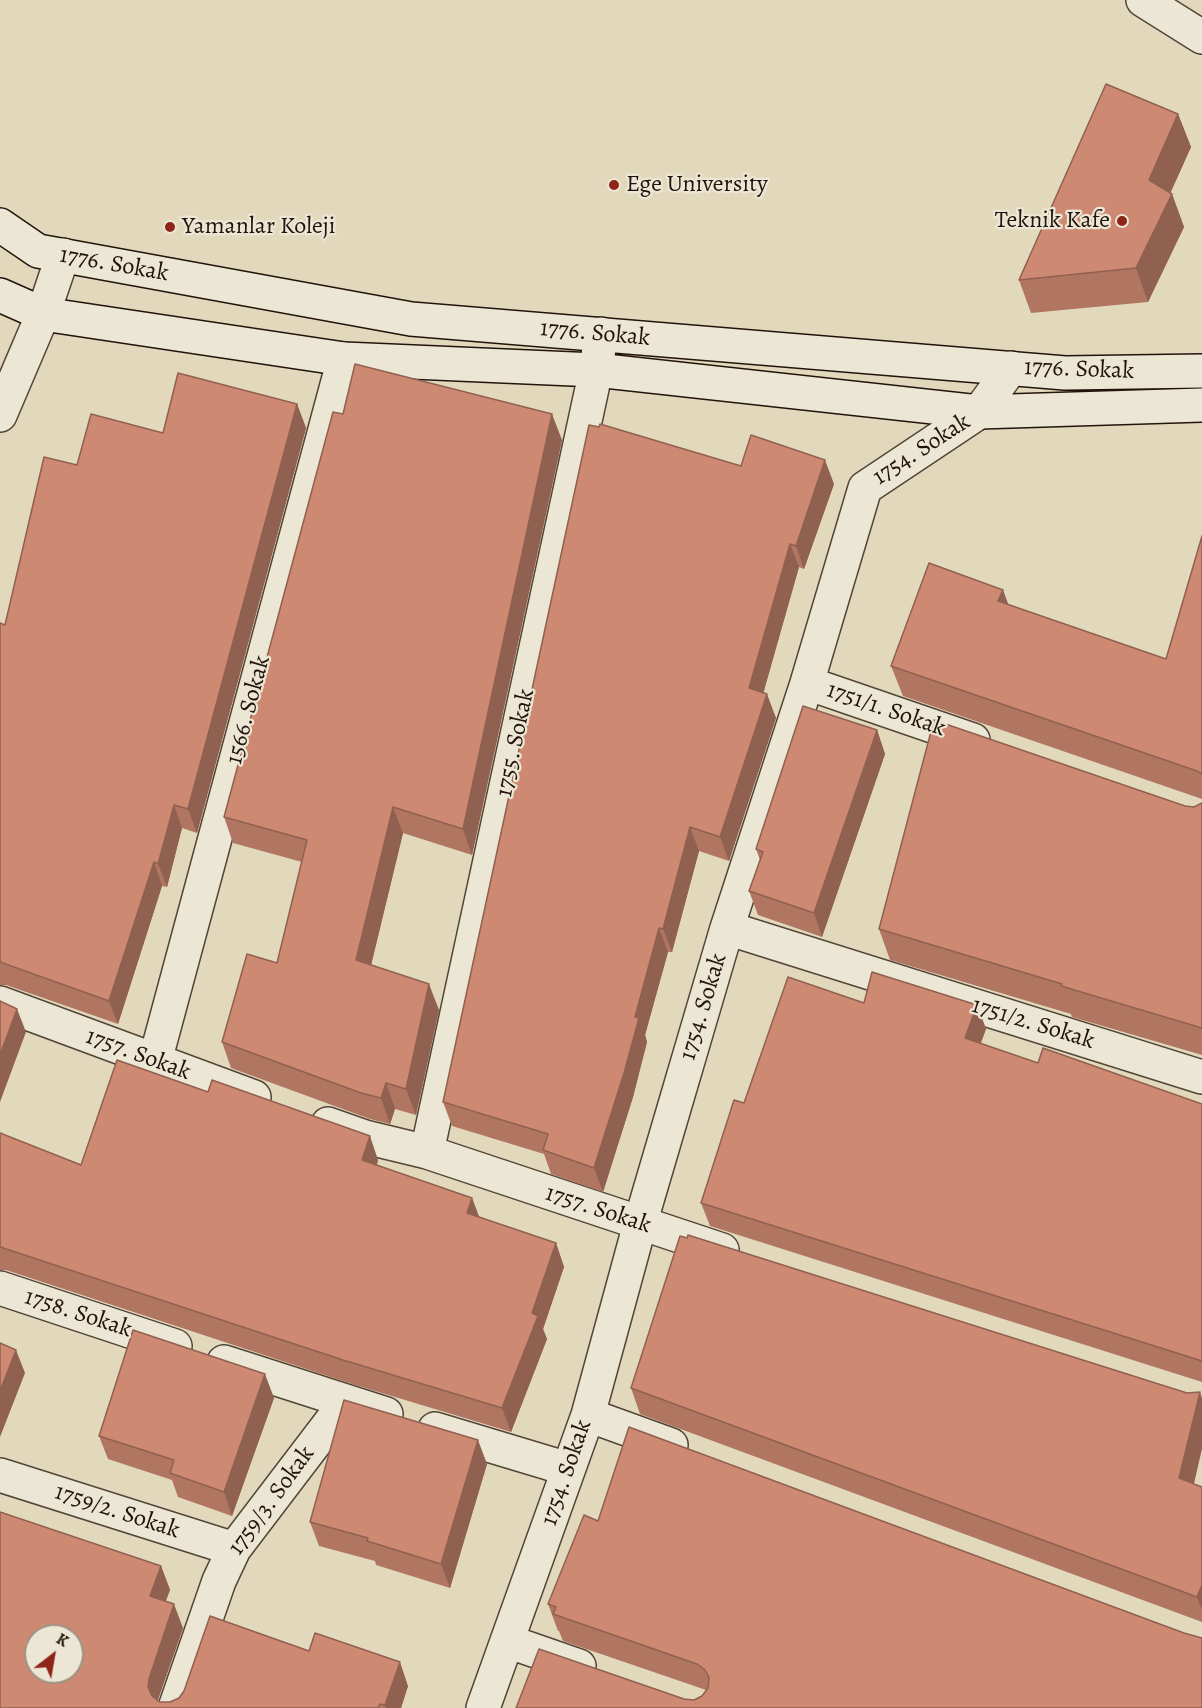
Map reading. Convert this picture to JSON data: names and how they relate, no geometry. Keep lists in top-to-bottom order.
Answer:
{
  "streets": {
    "street": [
      "1776. Sokak",
      "1754. Sokak",
      "1566. Sokak",
      "1751/1. Sokak",
      "1755. Sokak",
      "1751/2. Sokak",
      "1757. Sokak",
      "1758. Sokak",
      "1759/3. Sokak",
      "1759/2. Sokak"
    ]
  },
  "crossings": [
    ["1776. Sokak", "1754. Sokak"],
    ["1776. Sokak", "1566. Sokak"],
    ["1776. Sokak", "1755. Sokak"],
    ["1754. Sokak", "1751/1. Sokak"],
    ["1754. Sokak", "1751/2. Sokak"],
    ["1754. Sokak", "1757. Sokak"],
    ["1754. Sokak", "1758. Sokak"],
    ["1566. Sokak", "1757. Sokak"],
    ["1755. Sokak", "1757. Sokak"],
    ["1758. Sokak", "1759/3. Sokak"],
    ["1759/3. Sokak", "1759/2. Sokak"]
  ],
  "places": ["Ege University", "Teknik Kafe", "Yamanlar Koleji"],
  "north": "top right"
}
